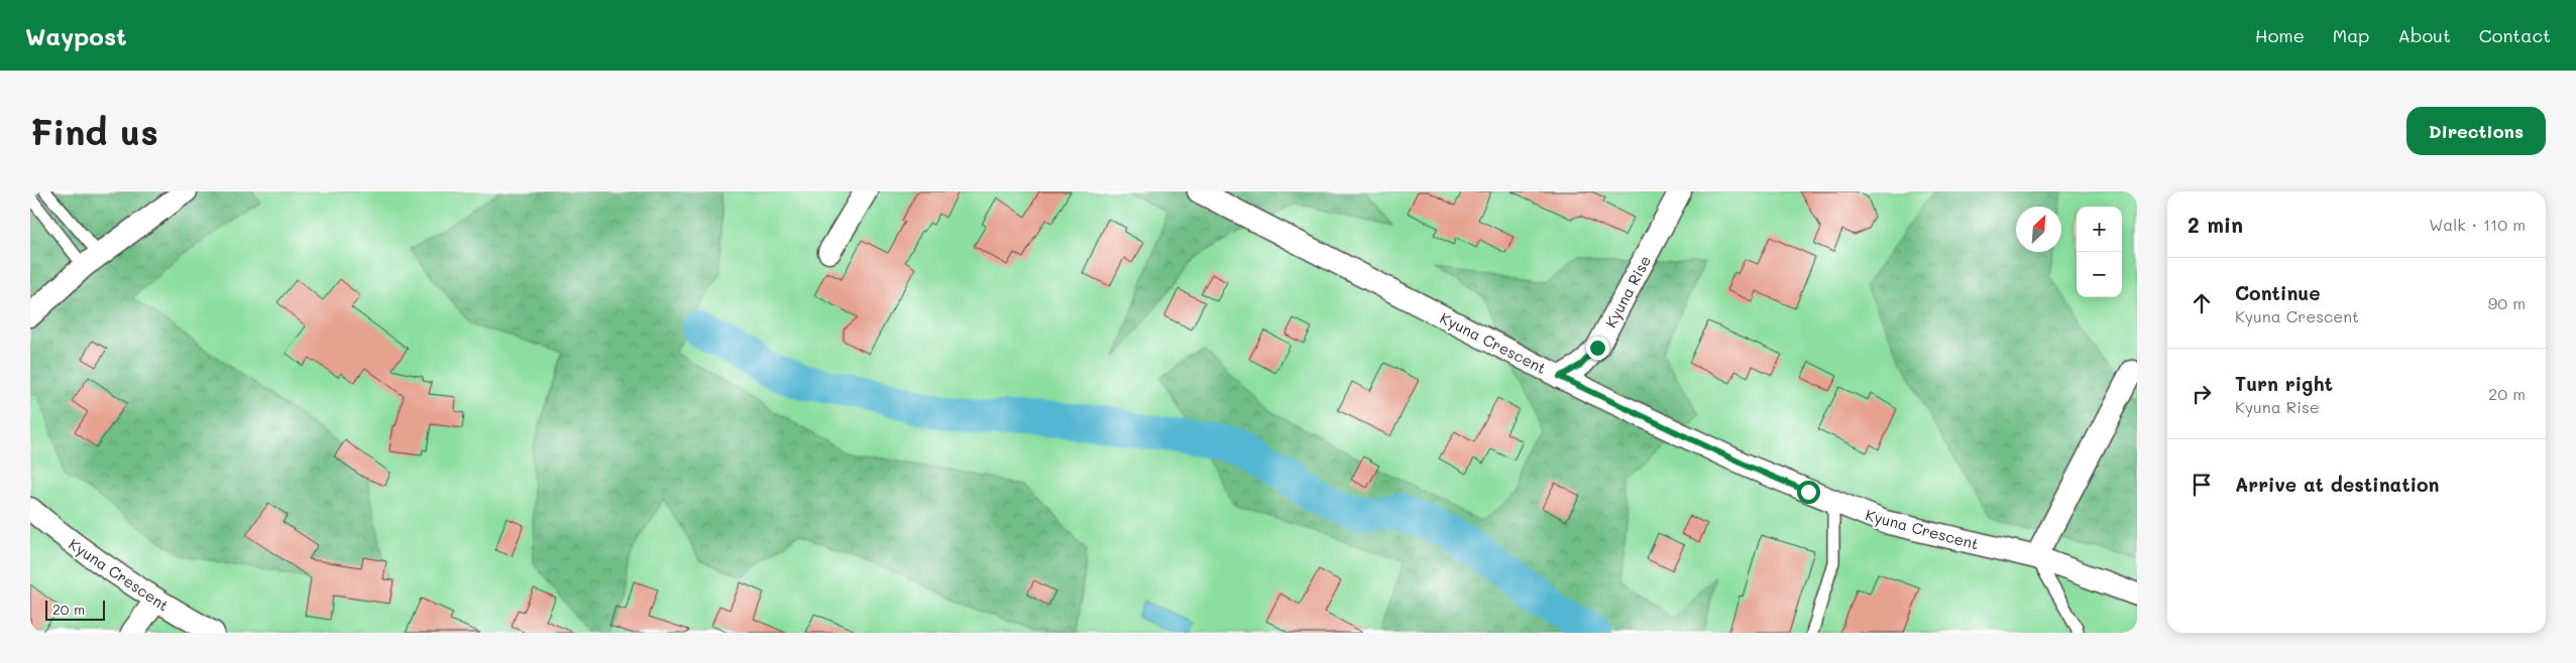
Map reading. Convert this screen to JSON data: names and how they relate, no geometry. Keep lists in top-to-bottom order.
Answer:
{
  "streets": {
    "street": ["Kyuna Rise", "Kyuna Crescent"]
  },
  "crossings": [
    ["Kyuna Rise", "Kyuna Crescent"]
  ],
  "scale_bar": "20 m",
  "north": "top right",
  "page": {
    "header": "Waypost",
    "nav": [
      "Home",
      "Map",
      "About",
      "Contact"
    ],
    "buttons": "Directions",
    "title": "Find us",
    "heading": ["2 min", "Walk · 110 m"],
    "map_buttons": ["+", "−"],
    "list": [
      ["Continue", "Kyuna Crescent", "90 m"],
      ["Turn right", "Kyuna Rise", "20 m"],
      "Arrive at destination"
    ],
    "scale": "20 m"
  }
}
